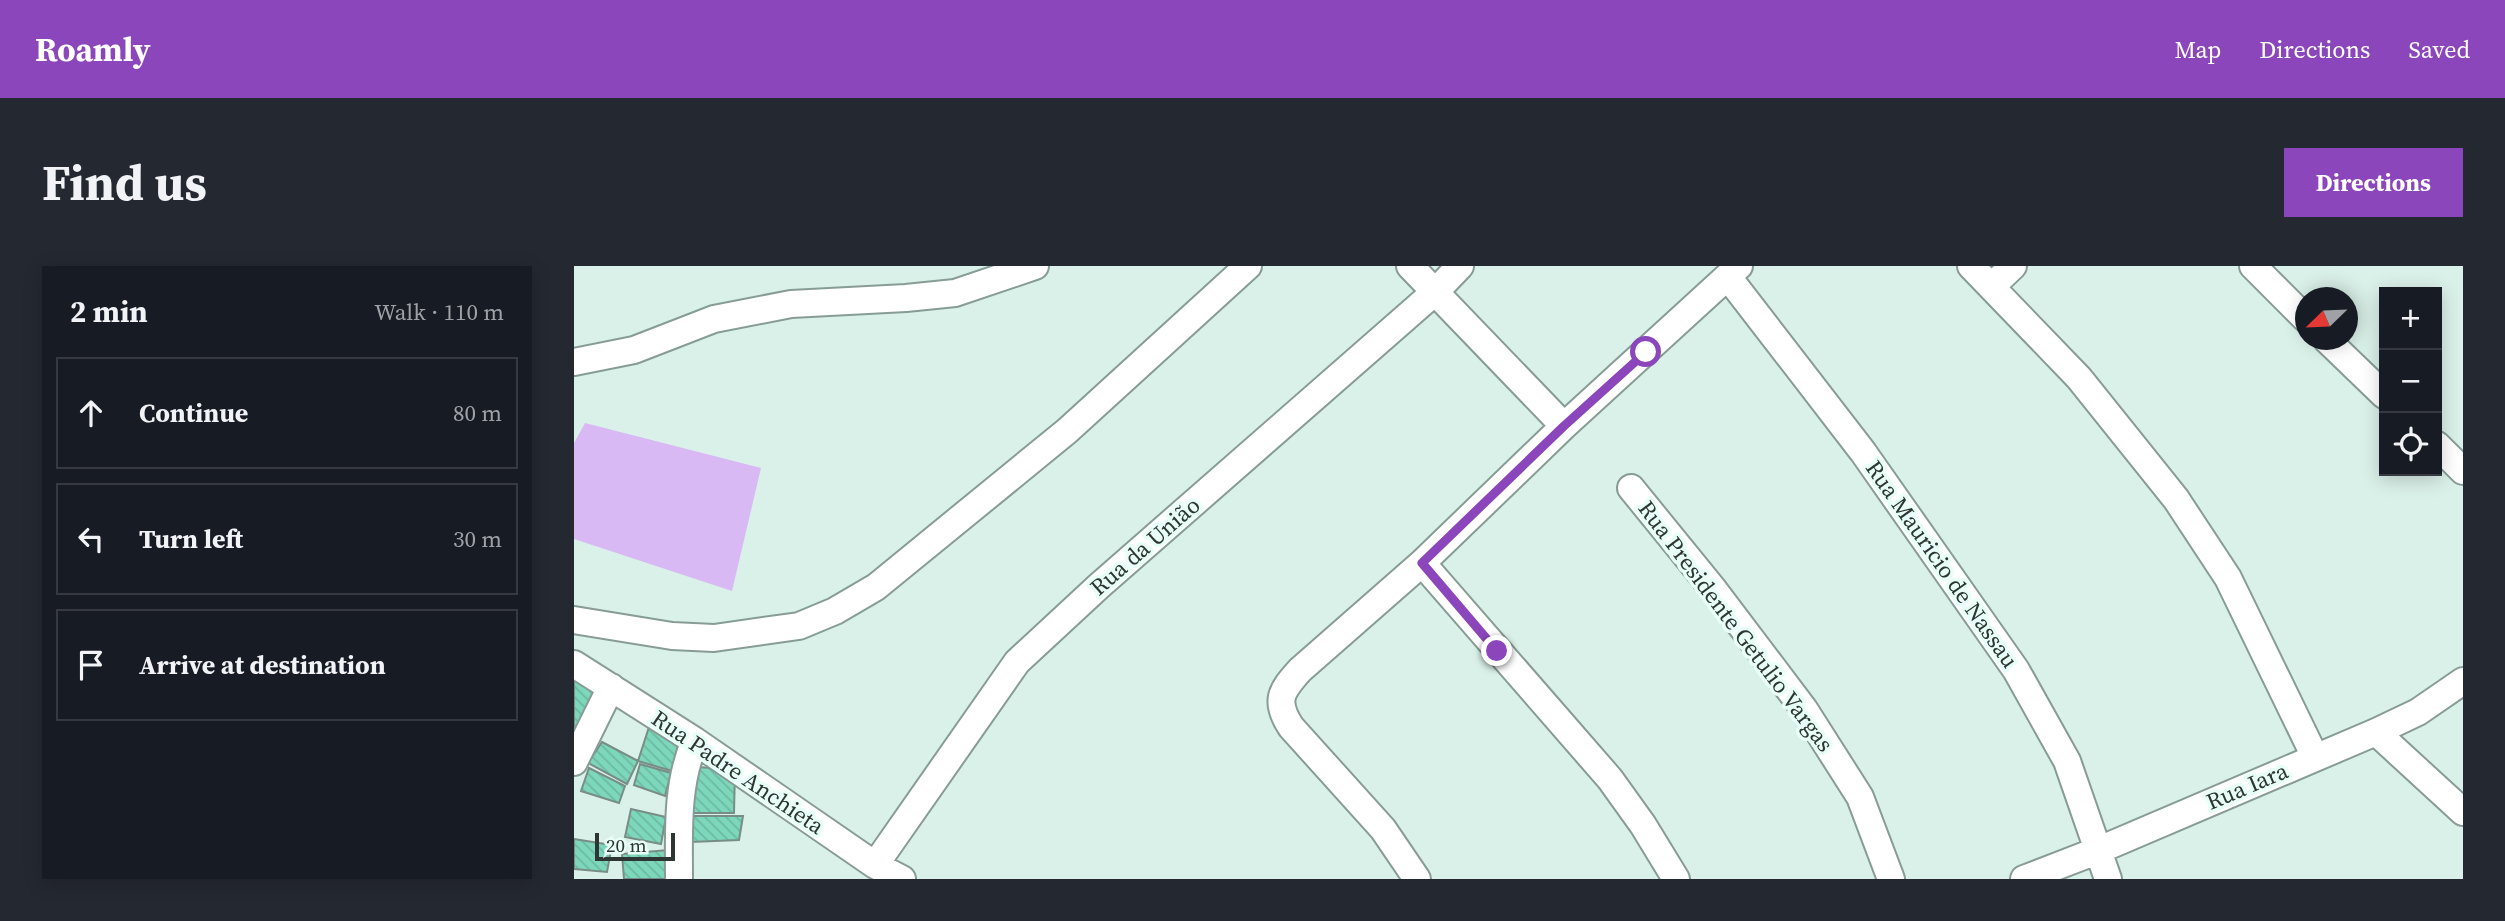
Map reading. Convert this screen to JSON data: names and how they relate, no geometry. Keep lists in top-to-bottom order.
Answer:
{
  "streets": {
    "street": [
      "Rua da União",
      "Rua Mauricio de Nassau",
      "Rua Presidente Getulio Vargas",
      "Rua Padre Anchieta",
      "Rua Iara"
    ]
  },
  "crossings": [
    ["Rua da União", "Rua Padre Anchieta"],
    ["Rua Mauricio de Nassau", "Rua Iara"]
  ],
  "scale_bar": "20 m",
  "north": "bottom left",
  "page": {
    "header": "Roamly",
    "nav": ["Map", "Directions", "Saved"],
    "buttons": "Directions",
    "title": "Find us",
    "heading": ["2 min", "Walk · 110 m"],
    "map_buttons": ["+", "−"],
    "list": [
      ["Continue", "80 m"],
      ["Turn left", "30 m"],
      "Arrive at destination"
    ],
    "scale": "20 m"
  }
}
